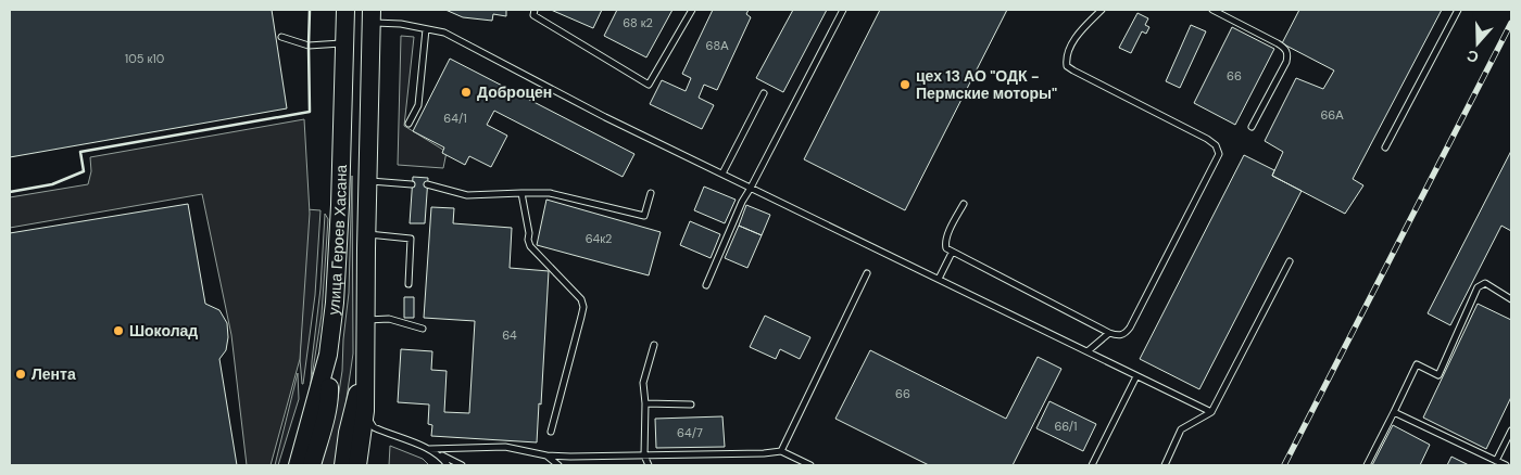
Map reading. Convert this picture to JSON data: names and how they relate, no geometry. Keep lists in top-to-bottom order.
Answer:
{
  "streets": {
    "main road": ["улица Героев Хасана"]
  },
  "places": [
    "цех 13 АО \"ОДК - Пермские моторы\"",
    "Доброцен",
    "Шоколад",
    "Лента"
  ],
  "house_numbers": [
    "68 к2",
    "68А",
    "105 к10",
    "66",
    "66А",
    "64/1",
    "64к2",
    "64",
    "66",
    "66/1",
    "64/7"
  ],
  "north": "bottom"
}
